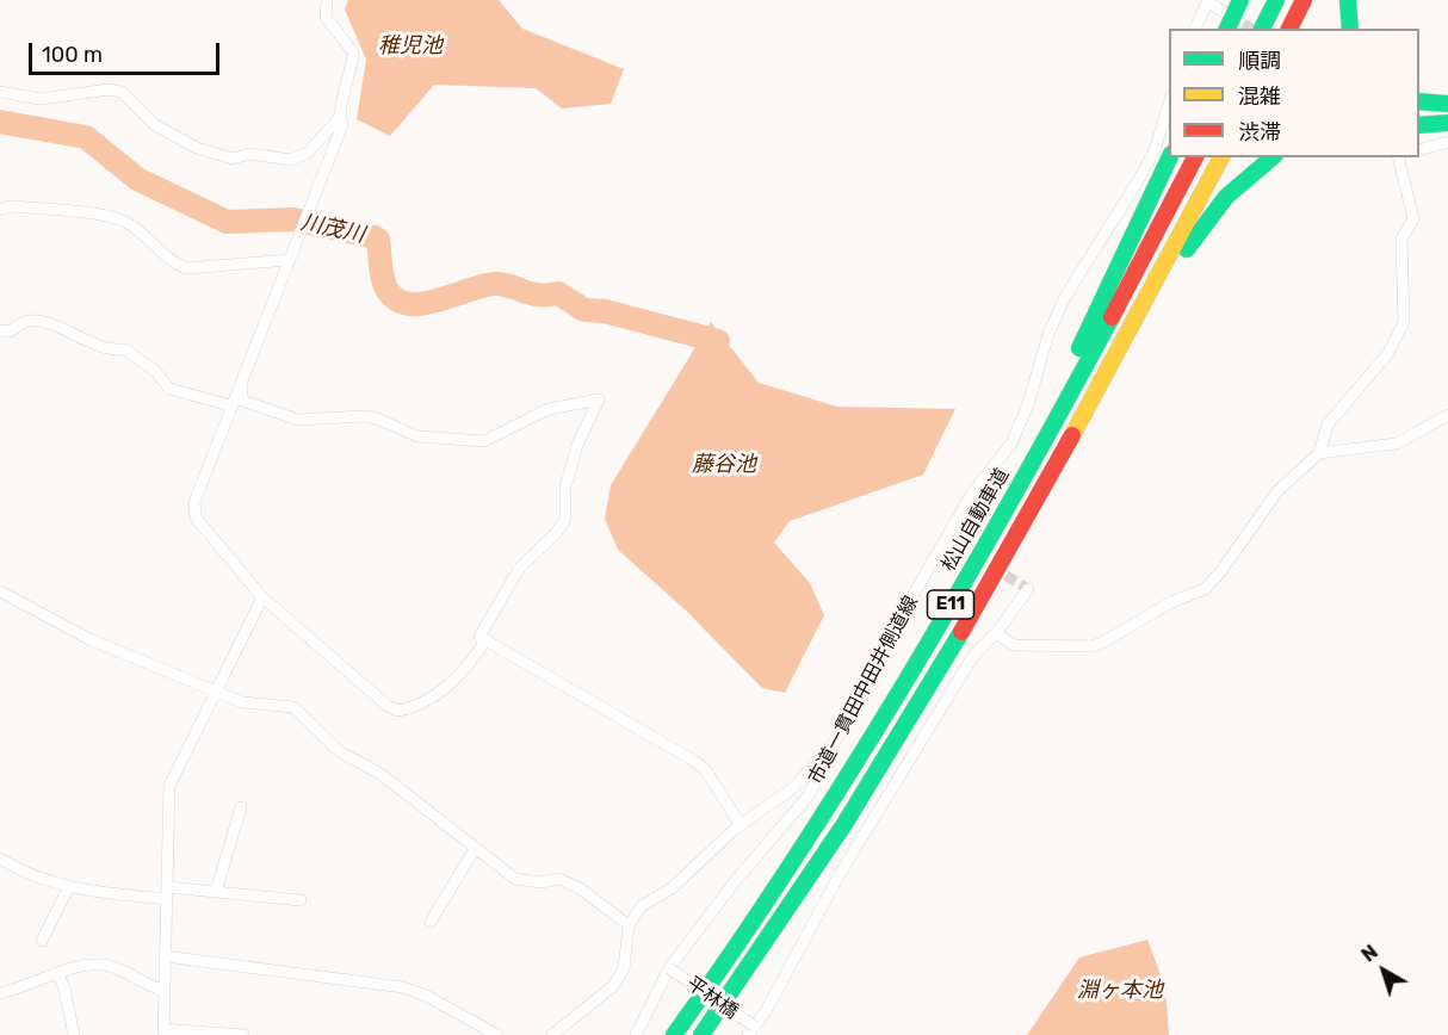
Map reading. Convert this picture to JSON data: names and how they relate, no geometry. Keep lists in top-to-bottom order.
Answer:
{
  "streets": {
    "highway": ["松山自動車道", "E11"],
    "street": ["市道一貫田中田井側道線", "平林橋"]
  },
  "crossings": [
    ["市道一貫田中田井側道線", "平林橋"]
  ],
  "water": [
    "稚児池",
    "川茂川",
    "藤谷池",
    "淵ヶ本池"
  ],
  "legend": ["順調", "混雑", "渋滞"],
  "scale_bar": "100 m",
  "north": "top left"
}
